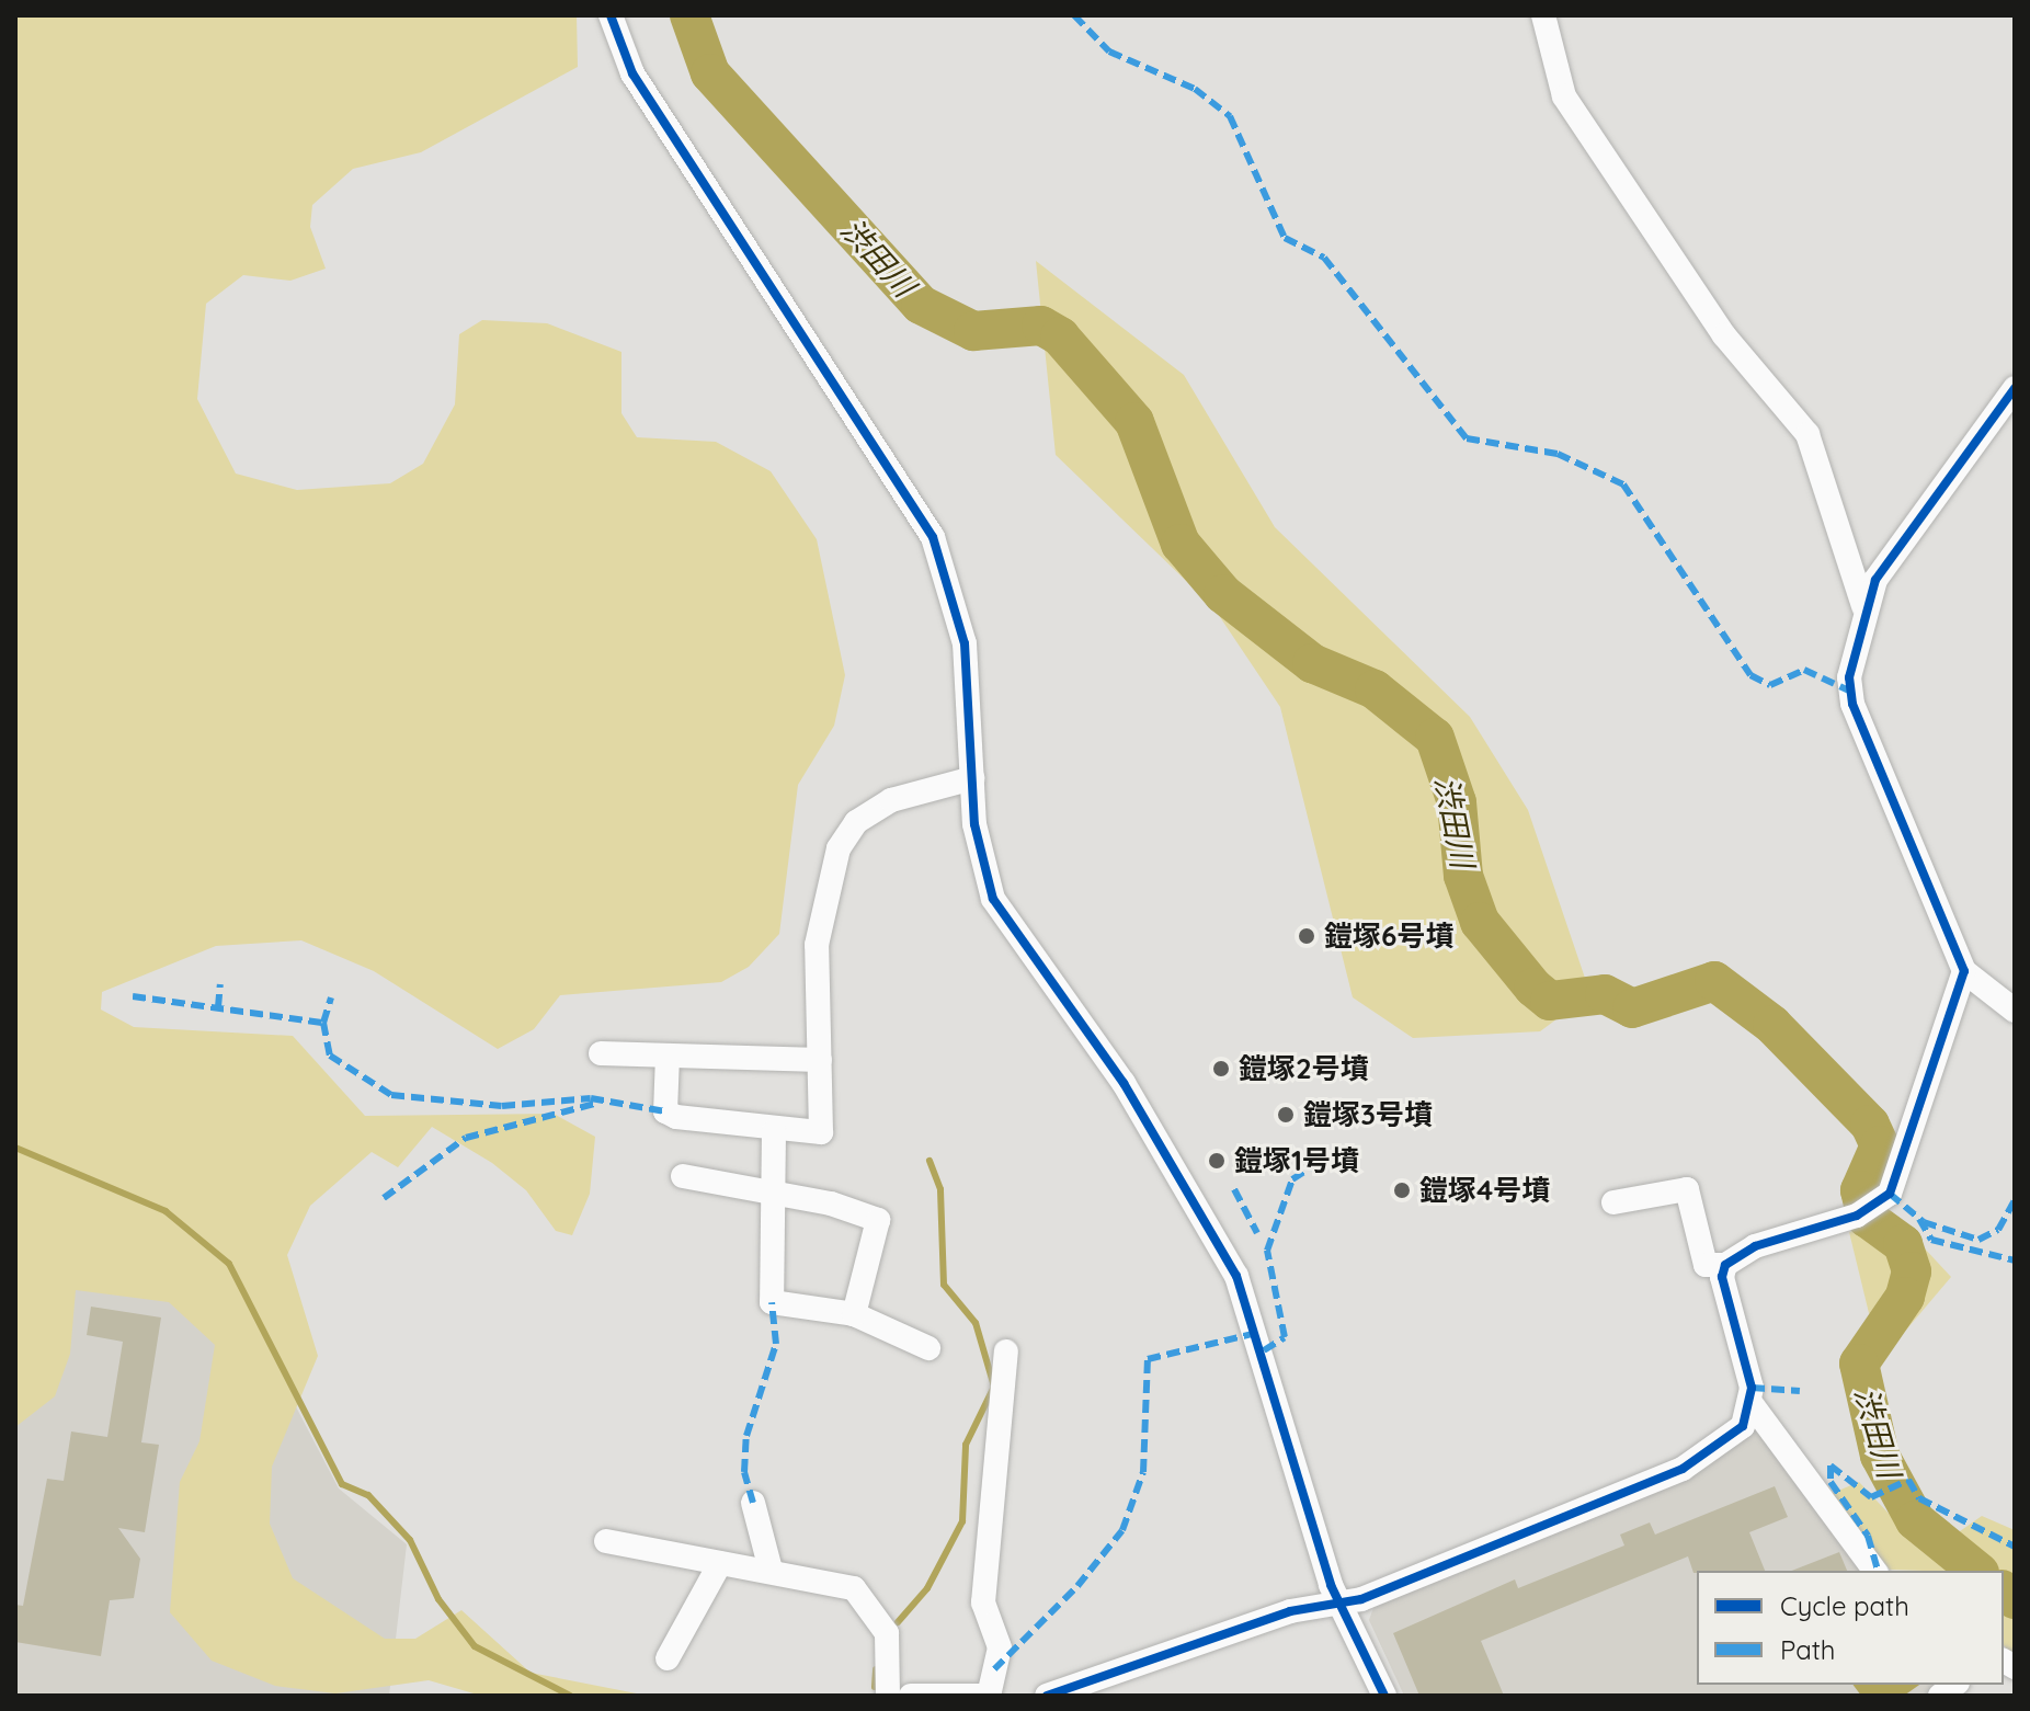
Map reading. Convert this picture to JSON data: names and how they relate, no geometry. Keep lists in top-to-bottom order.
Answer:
{
  "water": ["渋田川"],
  "places": [
    "鎧塚6号墳",
    "鎧塚2号墳",
    "鎧塚3号墳",
    "鎧塚1号墳",
    "鎧塚4号墳"
  ],
  "legend": ["Cycle path", "Path"]
}
